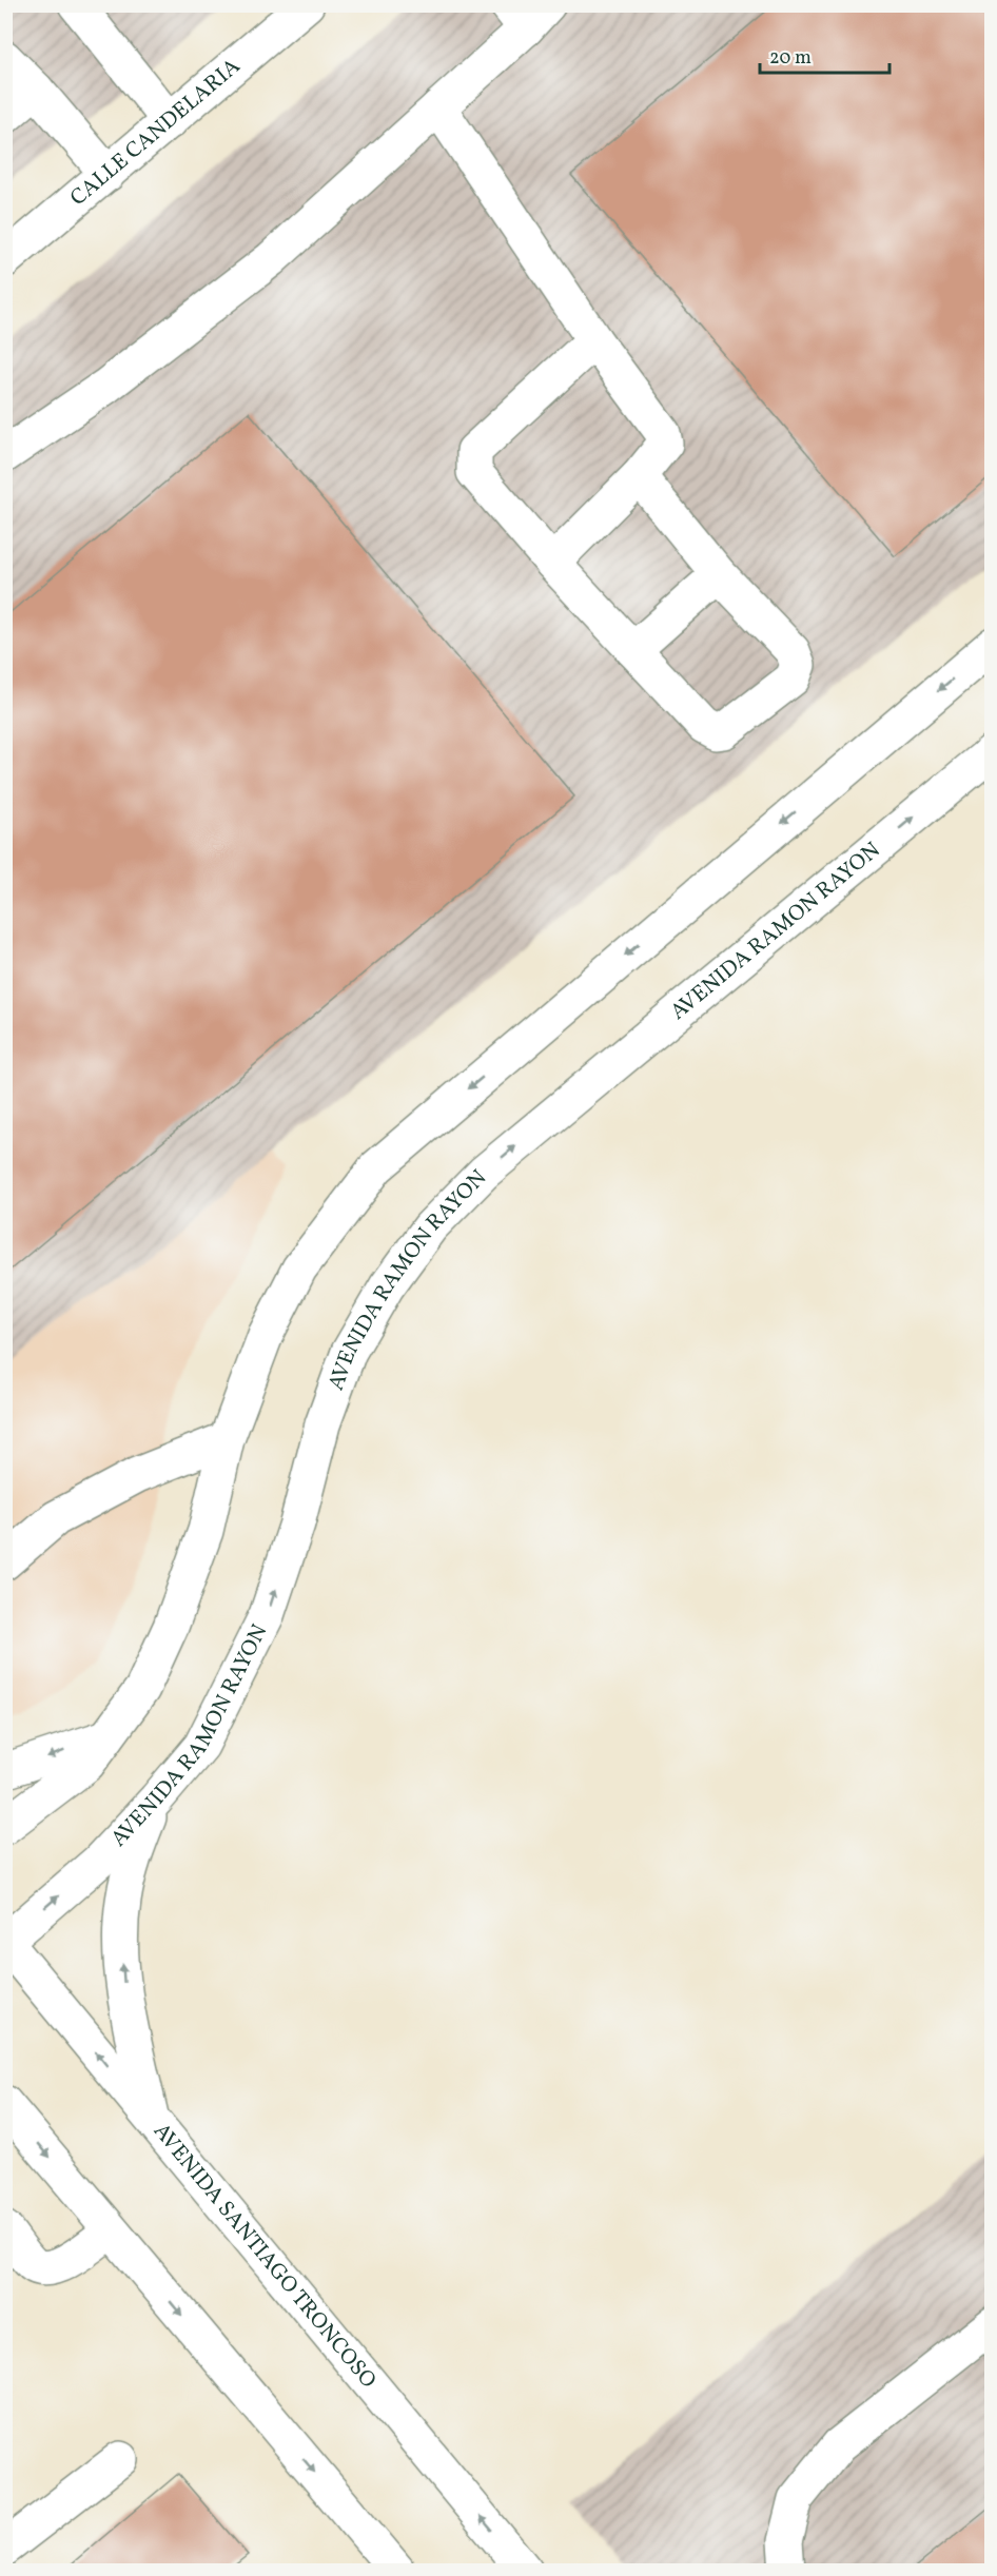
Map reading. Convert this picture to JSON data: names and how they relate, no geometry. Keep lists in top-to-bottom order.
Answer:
{
  "streets": {
    "main road": ["CALLE CANDELARIA", "AVENIDA RAMON RAYON", "AVENIDA SANTIAGO TRONCOSO"]
  },
  "crossings": [
    ["AVENIDA RAMON RAYON", "AVENIDA SANTIAGO TRONCOSO"]
  ],
  "scale_bar": "20 m"
}
